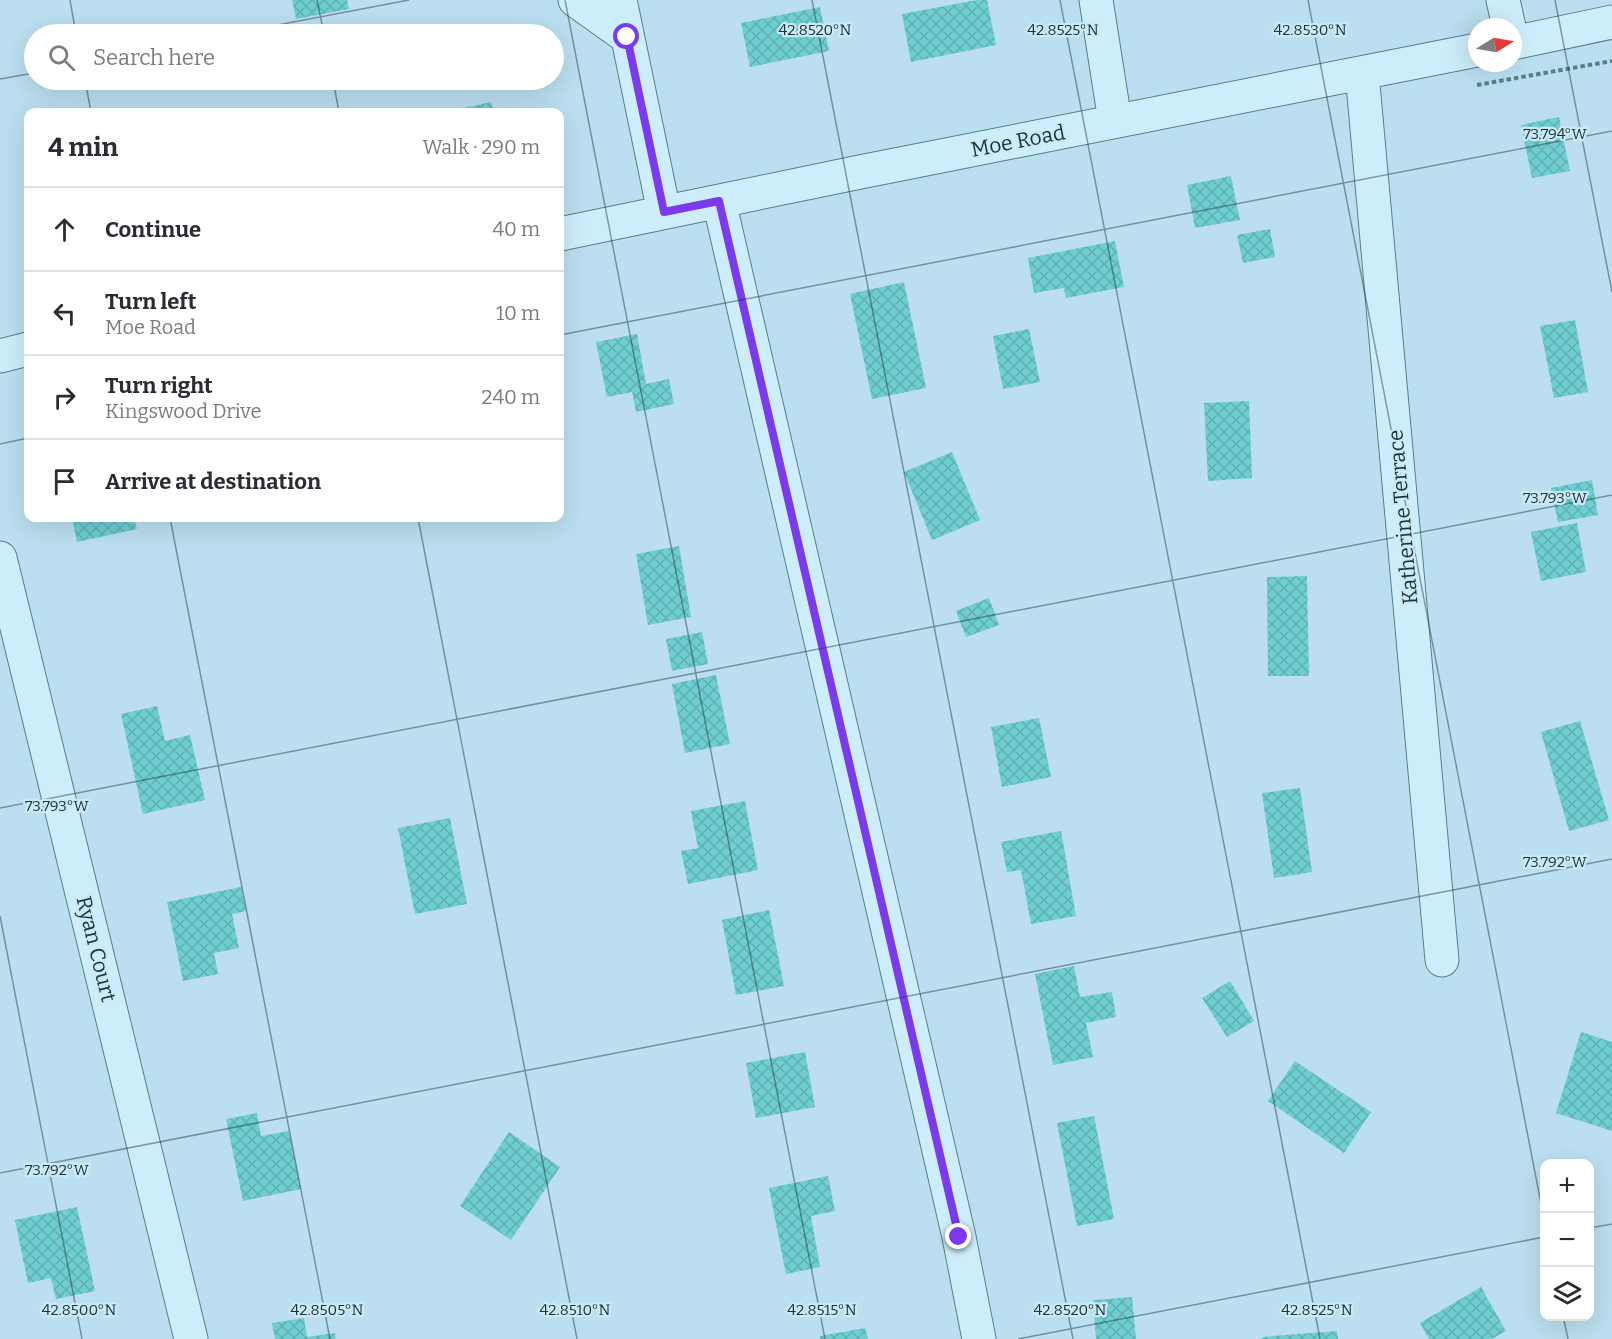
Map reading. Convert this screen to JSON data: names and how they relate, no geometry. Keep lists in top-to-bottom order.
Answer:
{
  "streets": {
    "street": ["Moe Road", "Katherine Terrace", "Ryan Court"]
  },
  "crossings": [
    ["Moe Road", "Katherine Terrace"]
  ],
  "north": "right",
  "page": {
    "search": "Search here",
    "heading": ["4 min", "Walk · 290 m"],
    "list": [
      ["Continue", "40 m"],
      ["Turn left", "Moe Road", "10 m"],
      ["Turn right", "Kingswood Drive", "240 m"],
      "Arrive at destination"
    ],
    "map_buttons": ["+", "−"]
  },
  "coordinates": [
    "42.8520°N",
    "42.8525°N",
    "42.8530°N",
    "73.794°W",
    "73.793°W",
    "73.792°W",
    "42.8500°N",
    "42.8505°N",
    "42.8510°N",
    "42.8515°N"
  ]
}
